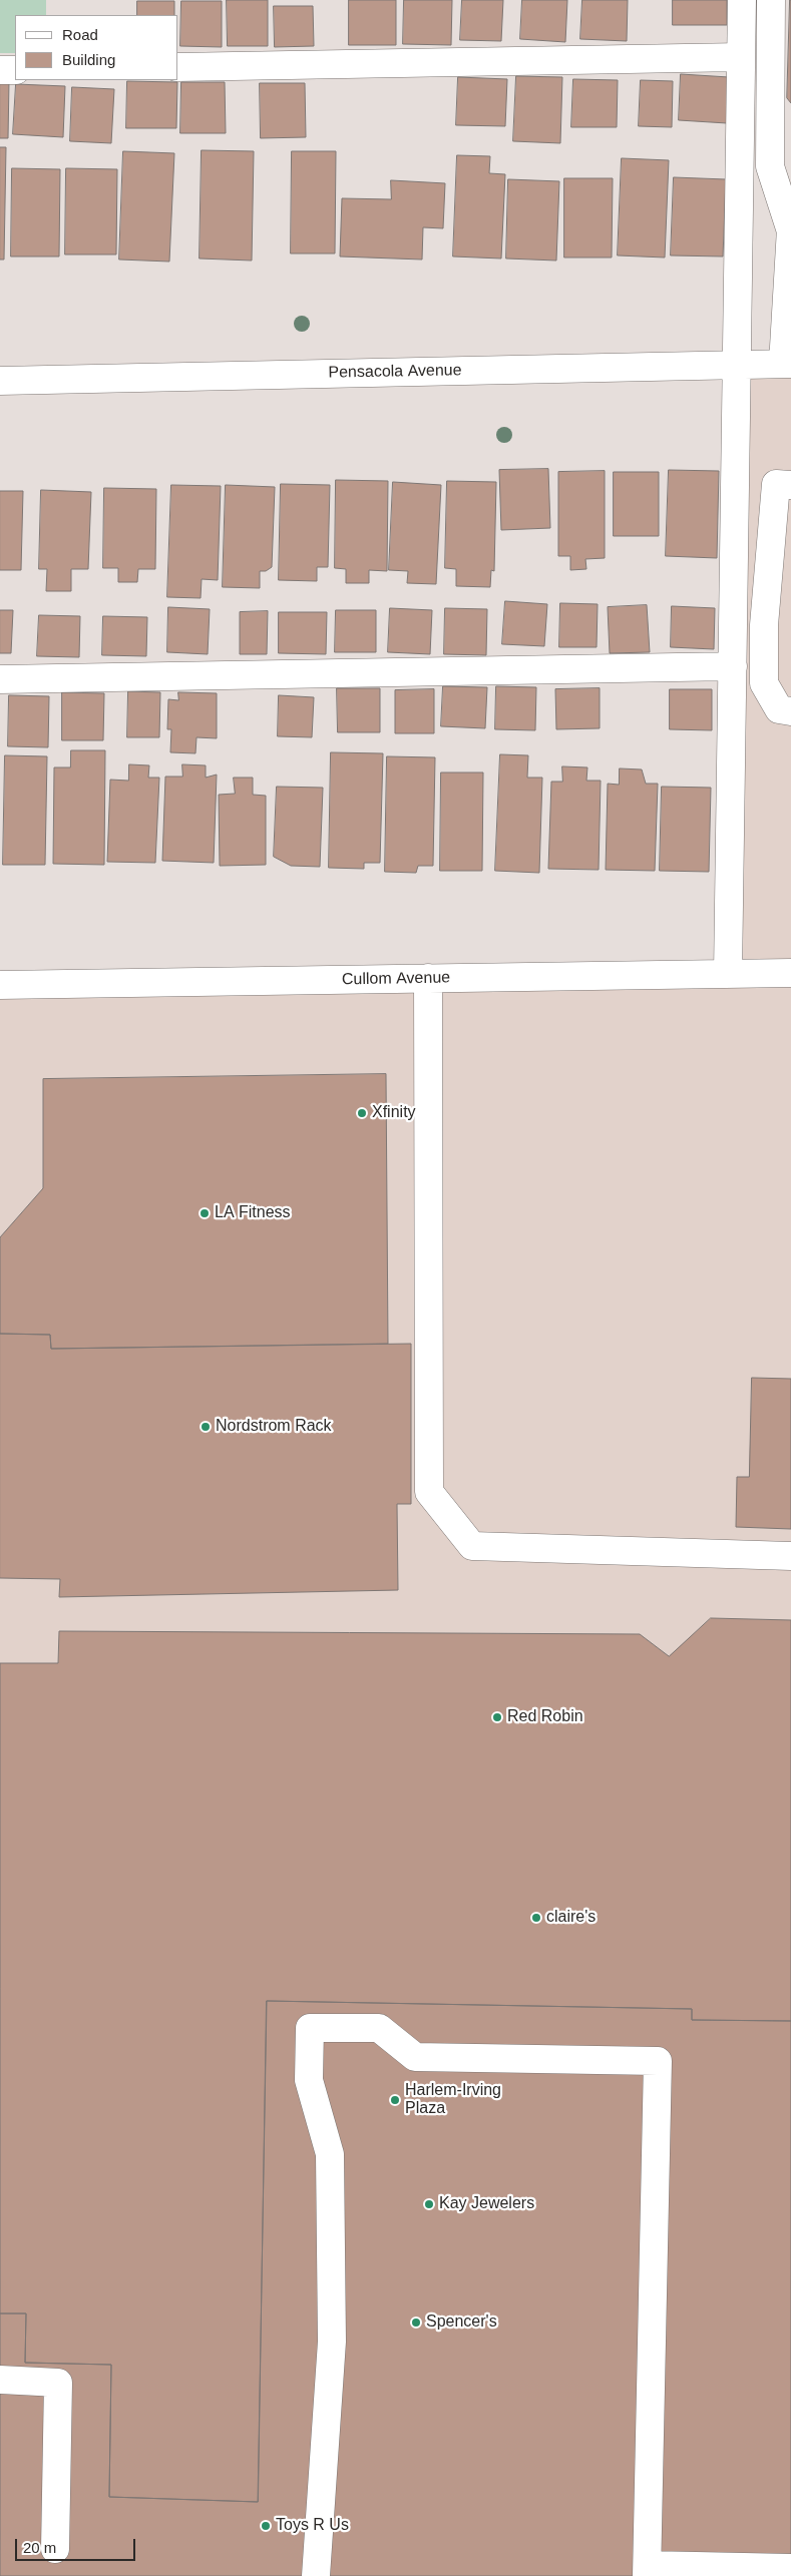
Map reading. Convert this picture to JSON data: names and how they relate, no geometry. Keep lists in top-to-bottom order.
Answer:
{
  "streets": {
    "street": ["Pensacola Avenue", "Cullom Avenue"]
  },
  "places": [
    "Xfinity",
    "LA Fitness",
    "Nordstrom Rack",
    "Red Robin",
    "claire's",
    "Harlem-Irving Plaza",
    "Kay Jewelers",
    "Spencer's",
    "Toys R Us"
  ],
  "legend": ["Road", "Building"],
  "scale_bar": "20 m"
}
